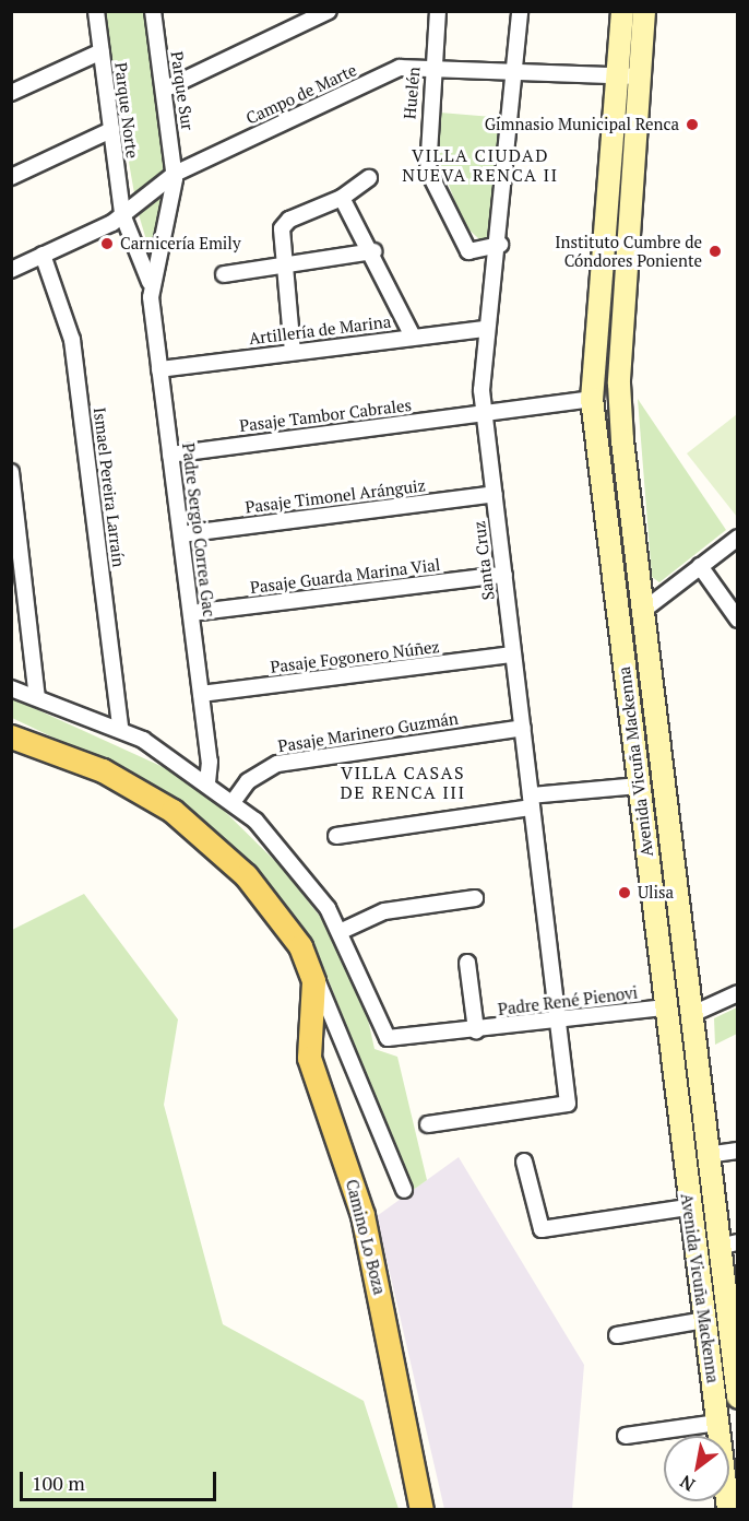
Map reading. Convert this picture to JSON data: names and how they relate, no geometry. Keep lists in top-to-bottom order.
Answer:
{
  "streets": {
    "main road": ["Camino Lo Boza"],
    "street": [
      "Parque Sur",
      "Huelén",
      "Campo de Marte",
      "Parque Norte",
      "Artillería de Marina",
      "Pasaje Tambor Cabrales",
      "Ismael Pereira Larraín",
      "Pasaje Timonel Aránguiz",
      "Padre Sergio Correa Gac",
      "Santa Cruz",
      "Pasaje Guarda Marina Vial",
      "Pasaje Fogonero Núñez",
      "Pasaje Marinero Guzmán",
      "Avenida Vicuña Mackenna",
      "Padre René Pienovi"
    ]
  },
  "crossings": [
    ["Parque Sur", "Campo de Marte"],
    ["Parque Sur", "Padre Sergio Correa Gac"],
    ["Huelén", "Campo de Marte"],
    ["Huelén", "Santa Cruz"],
    ["Campo de Marte", "Parque Norte"],
    ["Campo de Marte", "Ismael Pereira Larraín"],
    ["Campo de Marte", "Padre Sergio Correa Gac"],
    ["Campo de Marte", "Santa Cruz"],
    ["Campo de Marte", "Avenida Vicuña Mackenna"],
    ["Parque Norte", "Padre Sergio Correa Gac"],
    ["Artillería de Marina", "Padre Sergio Correa Gac"],
    ["Artillería de Marina", "Santa Cruz"],
    ["Pasaje Tambor Cabrales", "Padre Sergio Correa Gac"],
    ["Pasaje Tambor Cabrales", "Santa Cruz"],
    ["Pasaje Tambor Cabrales", "Avenida Vicuña Mackenna"],
    ["Ismael Pereira Larraín", "Padre René Pienovi"],
    ["Pasaje Timonel Aránguiz", "Padre Sergio Correa Gac"],
    ["Pasaje Timonel Aránguiz", "Santa Cruz"],
    ["Padre Sergio Correa Gac", "Pasaje Guarda Marina Vial"],
    ["Padre Sergio Correa Gac", "Pasaje Fogonero Núñez"],
    ["Padre Sergio Correa Gac", "Padre René Pienovi"],
    ["Santa Cruz", "Pasaje Guarda Marina Vial"],
    ["Santa Cruz", "Pasaje Fogonero Núñez"],
    ["Santa Cruz", "Pasaje Marinero Guzmán"],
    ["Santa Cruz", "Padre René Pienovi"],
    ["Pasaje Marinero Guzmán", "Padre René Pienovi"],
    ["Avenida Vicuña Mackenna", "Padre René Pienovi"]
  ],
  "districts": ["VILLA CIUDAD NUEVA RENCA II", "VILLA CASAS DE RENCA III"],
  "places": [
    "Gimnasio Municipal Renca",
    "Carnicería Emily",
    "Instituto Cumbre de Cóndores Poniente",
    "Ulisa"
  ],
  "scale_bar": "100 m",
  "north": "bottom left"
}
